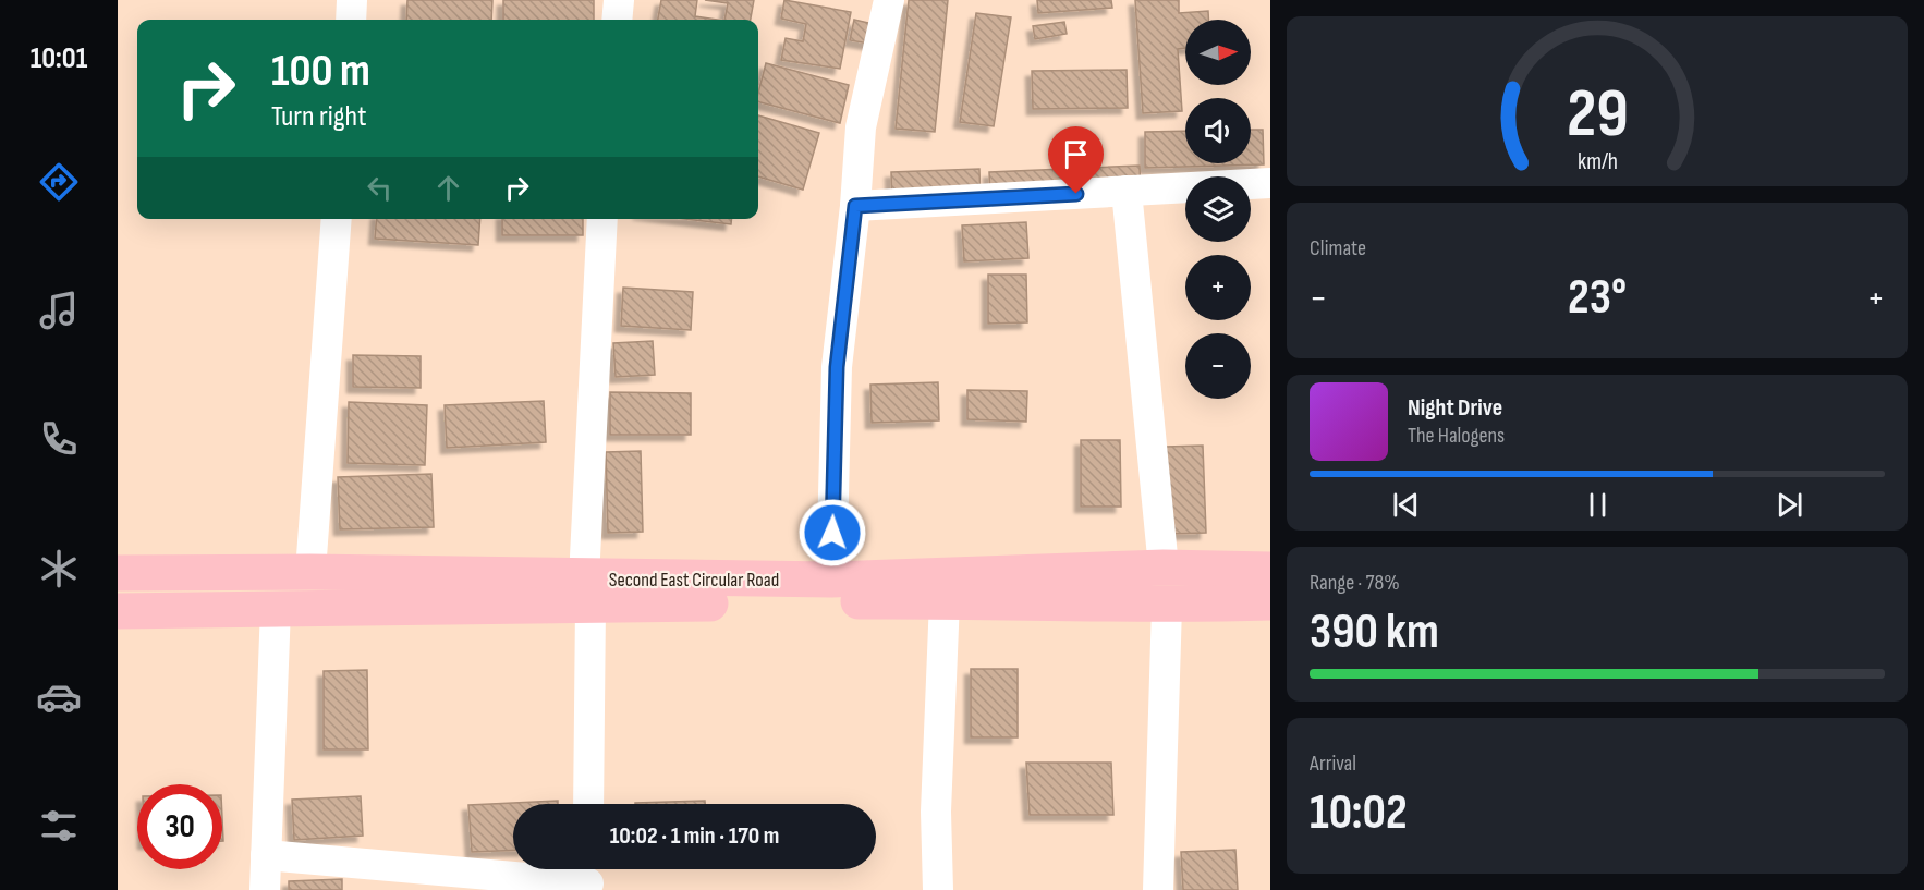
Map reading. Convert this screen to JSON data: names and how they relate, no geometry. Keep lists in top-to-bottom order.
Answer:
{
  "streets": {
    "main road": ["Second East Circular Road"]
  },
  "north": "right",
  "page": {
    "tabs": "10:01",
    "map_buttons": ["+", "−"],
    "turn": ["100 m", "Turn right"],
    "tile": [
      "Climate",
      ["Range · 78%", "390 km"],
      ["Arrival", "10:02"]
    ],
    "heat": ["−", "23°", "+"],
    "song": ["Night Drive", "The Halogens"],
    "limit": "30",
    "trip": "10:02 · 1 min · 170 m",
    "gauge": ["29", "km/h"]
  }
}
